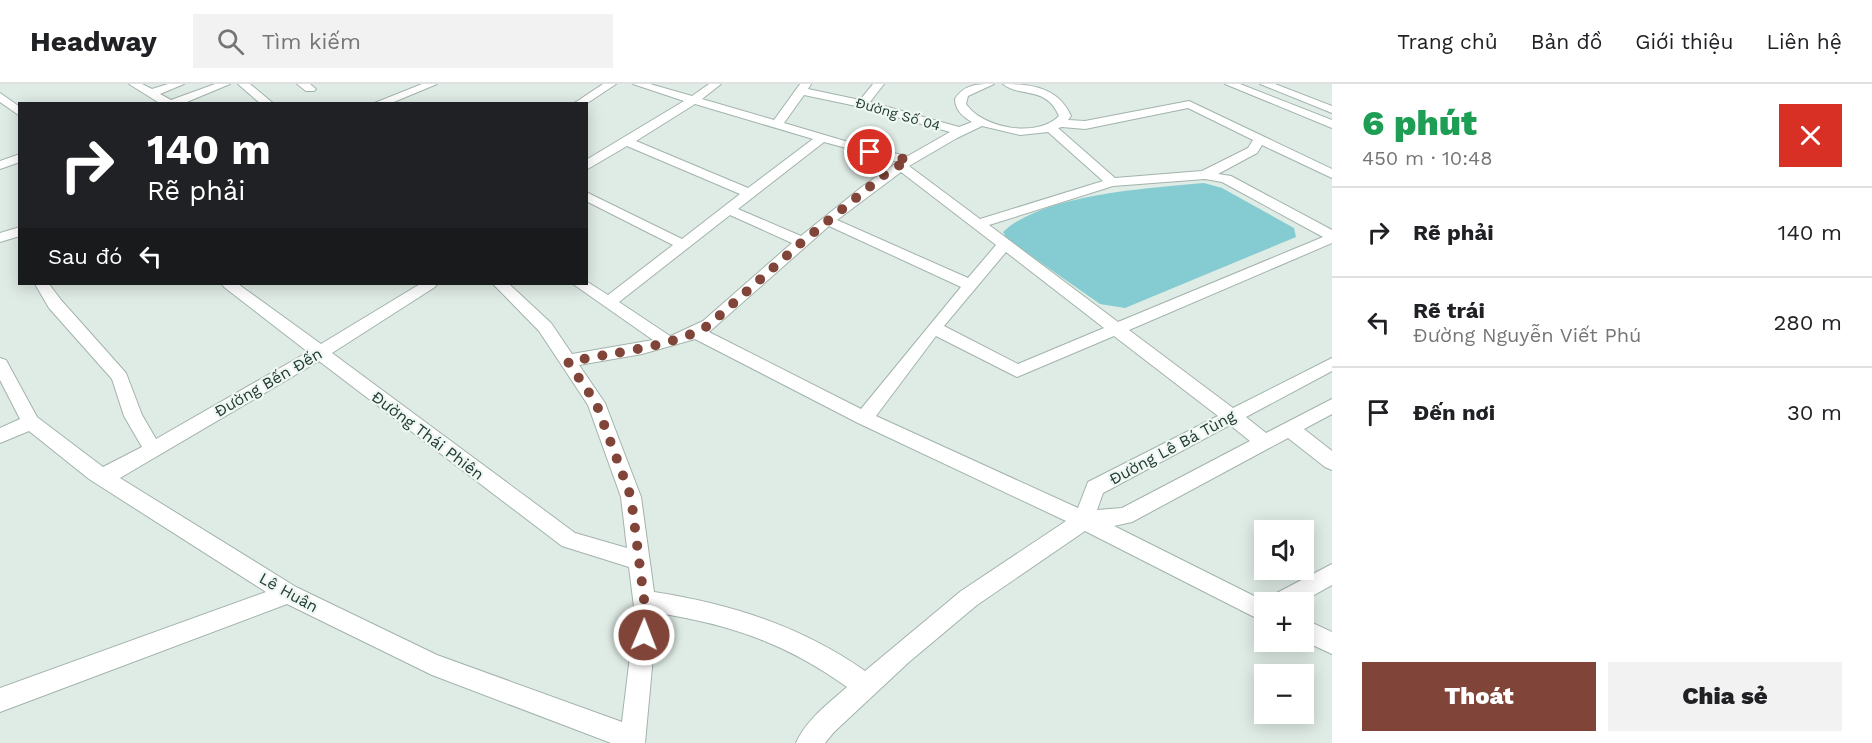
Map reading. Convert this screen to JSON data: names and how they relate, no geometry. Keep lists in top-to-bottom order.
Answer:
{
  "streets": {
    "street": [
      "Đường Số 04",
      "Đường Bến Đến",
      "Đường Thái Phiên",
      "Đường Lê Bá Tùng",
      "Lê Huân"
    ]
  },
  "crossings": [
    ["Đường Bến Đến", "Đường Thái Phiên"],
    ["Đường Bến Đến", "Lê Huân"]
  ],
  "page": {
    "header": "Headway",
    "search": "Tìm kiếm",
    "nav": [
      "Trang chủ",
      "Bản đồ",
      "Giới thiệu",
      "Liên hệ"
    ],
    "heading": ["6 phút", "450 m · 10:48"],
    "turn": ["140 m", "Rẽ phải"],
    "list": [
      {
        "name": "Rẽ phải",
        "value": "140 m"
      },
      {
        "name": "Rẽ trái",
        "note": "Đường Nguyễn Viết Phú",
        "value": "280 m"
      },
      {
        "name": "Đến nơi",
        "value": "30 m"
      }
    ],
    "then": "Sau đó",
    "map_buttons": ["+", "−"],
    "buttons": ["Thoát", "Chia sẻ"]
  }
}
